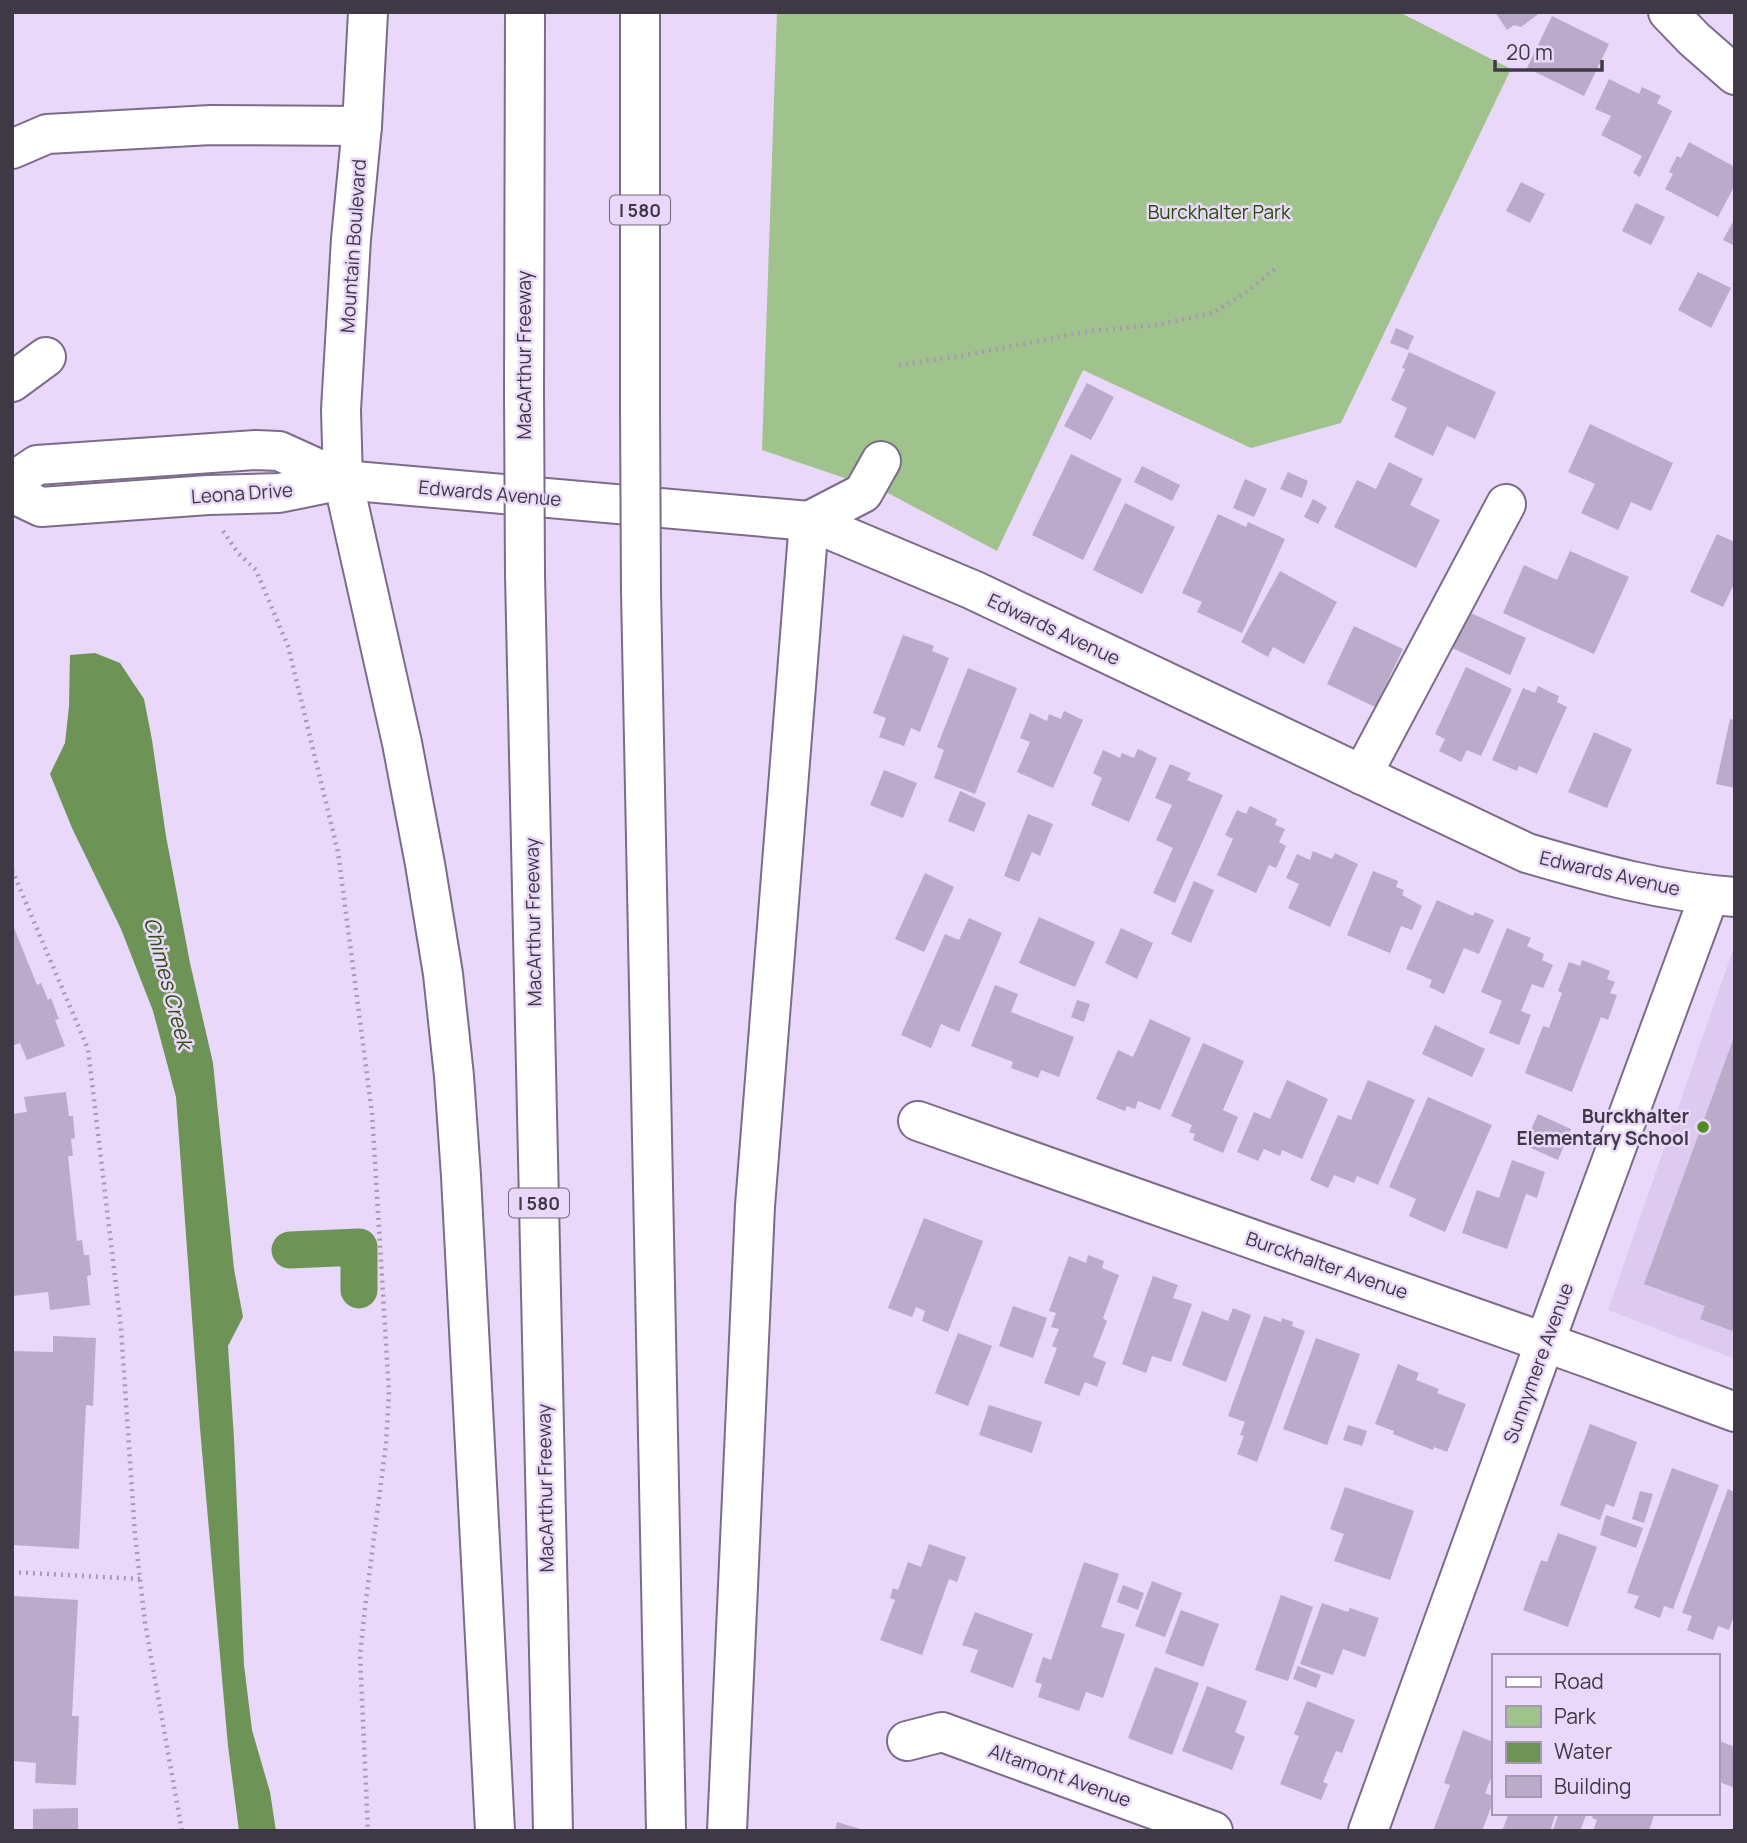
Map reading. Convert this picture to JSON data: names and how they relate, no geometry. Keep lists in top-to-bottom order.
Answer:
{
  "streets": {
    "main road": [
      "I 580",
      "Mountain Boulevard",
      "MacArthur Freeway",
      "Leona Drive",
      "Edwards Avenue",
      "Burckhalter Avenue",
      "Sunnymere Avenue",
      "Altamont Avenue"
    ]
  },
  "crossings": [
    ["Mountain Boulevard", "Leona Drive"],
    ["Mountain Boulevard", "Edwards Avenue"],
    ["Leona Drive", "Edwards Avenue"],
    ["Edwards Avenue", "Sunnymere Avenue"],
    ["Burckhalter Avenue", "Sunnymere Avenue"]
  ],
  "water": ["Chimes Creek"],
  "parks": ["Burckhalter Park"],
  "places": ["Burckhalter Elementary School"],
  "legend": [
    "Road",
    "Park",
    "Water",
    "Building"
  ],
  "scale_bar": "20 m"
}
